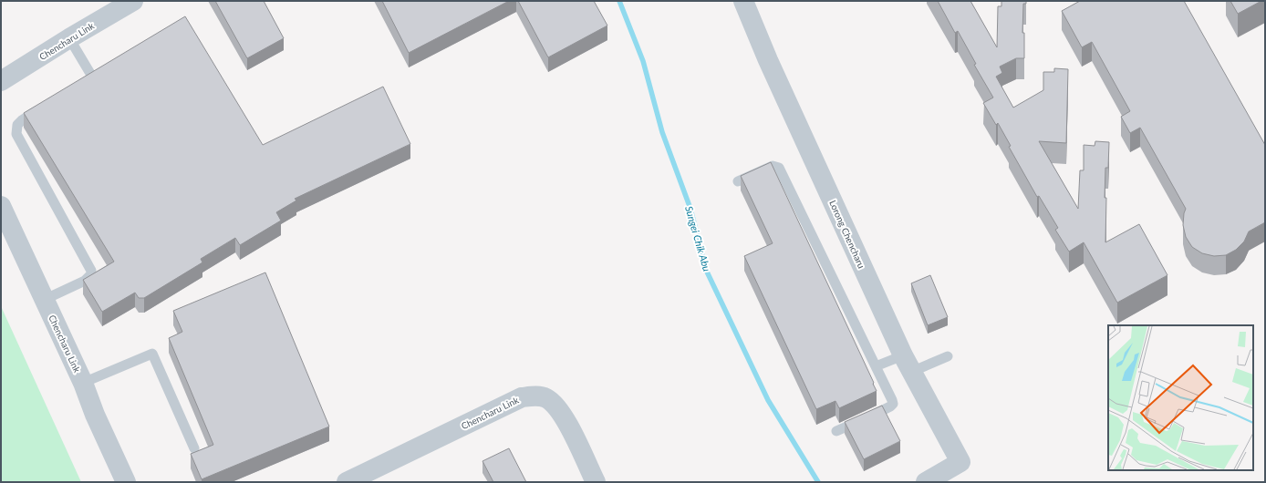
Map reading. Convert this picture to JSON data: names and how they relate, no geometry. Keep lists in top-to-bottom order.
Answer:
{
  "streets": {
    "street": ["Chencharu Link", "Lorong Chencharu"]
  },
  "water": ["Sungei Chik Abu"]
}
